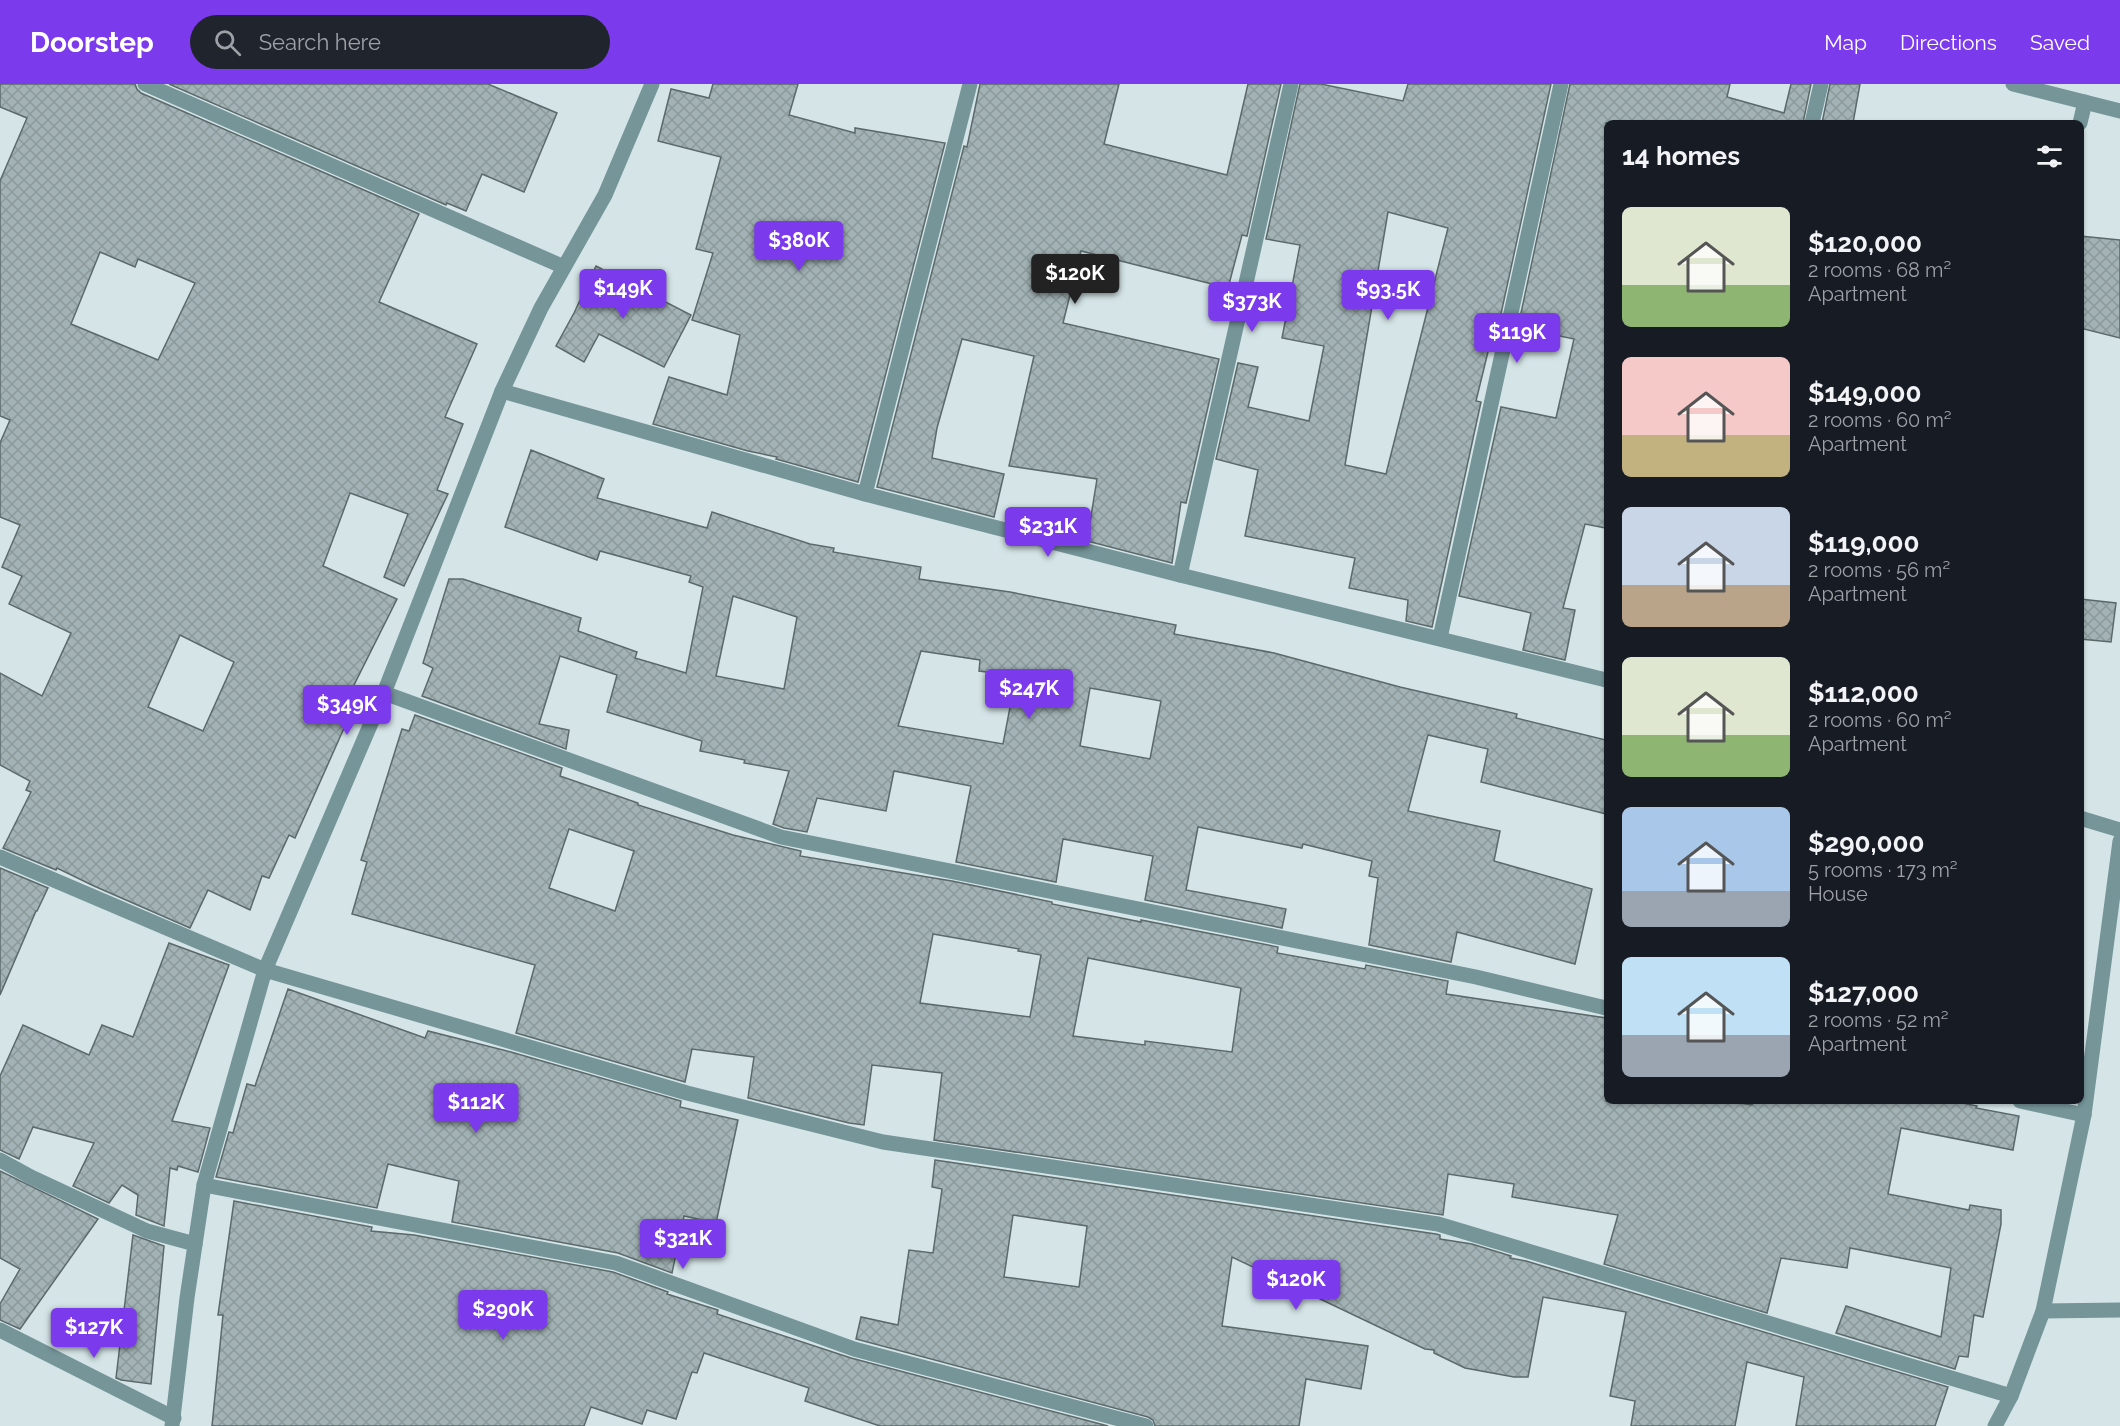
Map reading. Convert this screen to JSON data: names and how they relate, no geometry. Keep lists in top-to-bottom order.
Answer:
{
  "page": {
    "header": "Doorstep",
    "search": "Search here",
    "nav": ["Map", "Directions", "Saved"],
    "heading": "14 homes",
    "list": [
      {
        "name": "$120,000",
        "note": "2 rooms · 68 m² · Apartment"
      },
      {
        "name": "$149,000",
        "note": "2 rooms · 60 m² · Apartment"
      },
      {
        "name": "$119,000",
        "note": "2 rooms · 56 m² · Apartment"
      },
      {
        "name": "$112,000",
        "note": "2 rooms · 60 m² · Apartment"
      },
      {
        "name": "$290,000",
        "note": "5 rooms · 173 m² · House"
      },
      {
        "name": "$127,000",
        "note": "2 rooms · 52 m² · Apartment"
      }
    ],
    "price": [
      "$380K",
      "$120K",
      "$149K",
      "$93.5K",
      "$373K",
      "$119K",
      "$231K",
      "$247K",
      "$349K",
      "$112K",
      "$321K",
      "$120K",
      "$290K",
      "$127K"
    ]
  }
}
